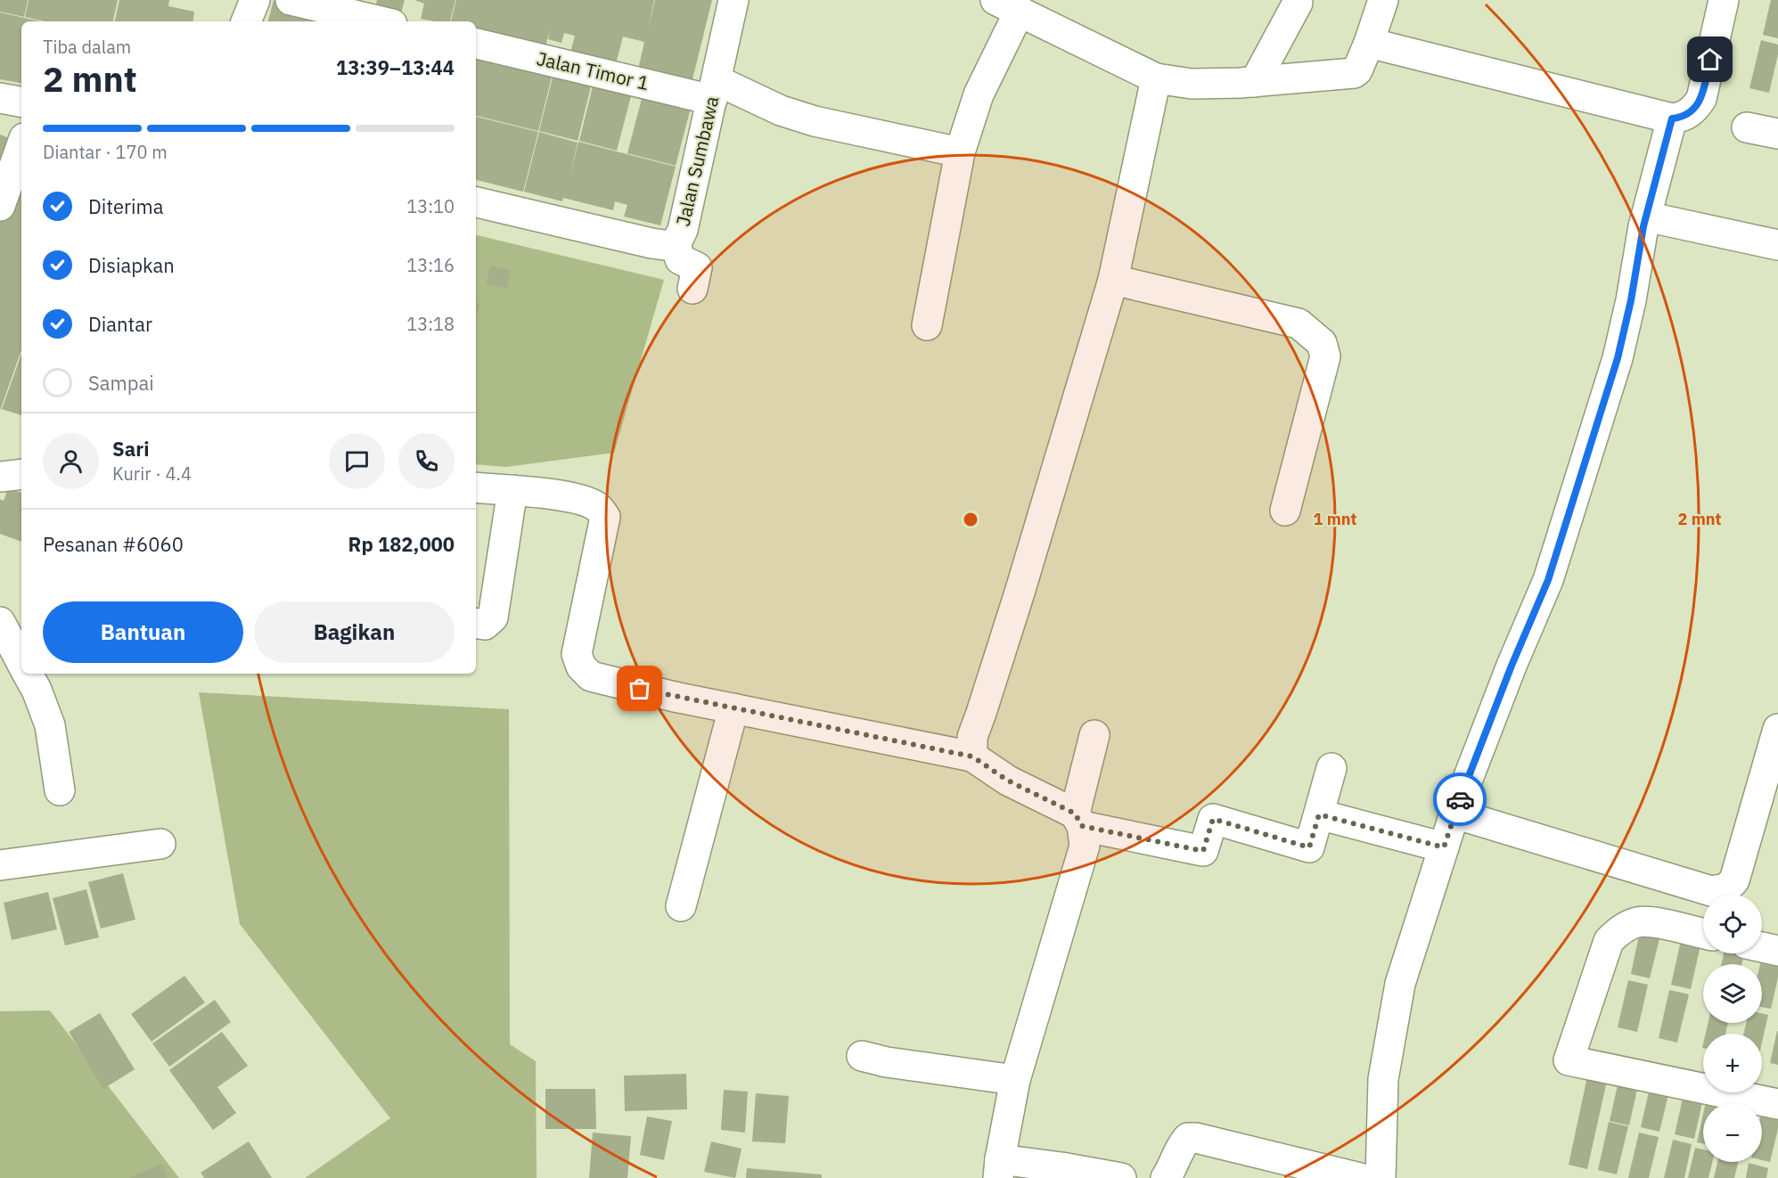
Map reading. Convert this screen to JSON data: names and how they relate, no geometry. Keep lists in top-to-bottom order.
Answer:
{
  "streets": {
    "street": ["Jalan Timor 1", "Jalan Sumbawa"]
  },
  "crossings": [
    ["Jalan Timor 1", "Jalan Sumbawa"]
  ],
  "page": {
    "heading": ["2 mnt", "Tiba dalam", "13:39–13:44"],
    "panel": [
      "Sari",
      "Kurir · 4.4",
      "Pesanan #6060",
      "Rp 182,000"
    ],
    "bar": "Diantar · 170 m",
    "list": [
      ["Diterima", "13:10"],
      ["Disiapkan", "13:16"],
      ["Diantar", "13:18"],
      "Sampai"
    ],
    "buttons": ["Bantuan", "Bagikan"],
    "map_buttons": ["+", "−"]
  },
  "rings": ["1 mnt", "2 mnt"]
}
